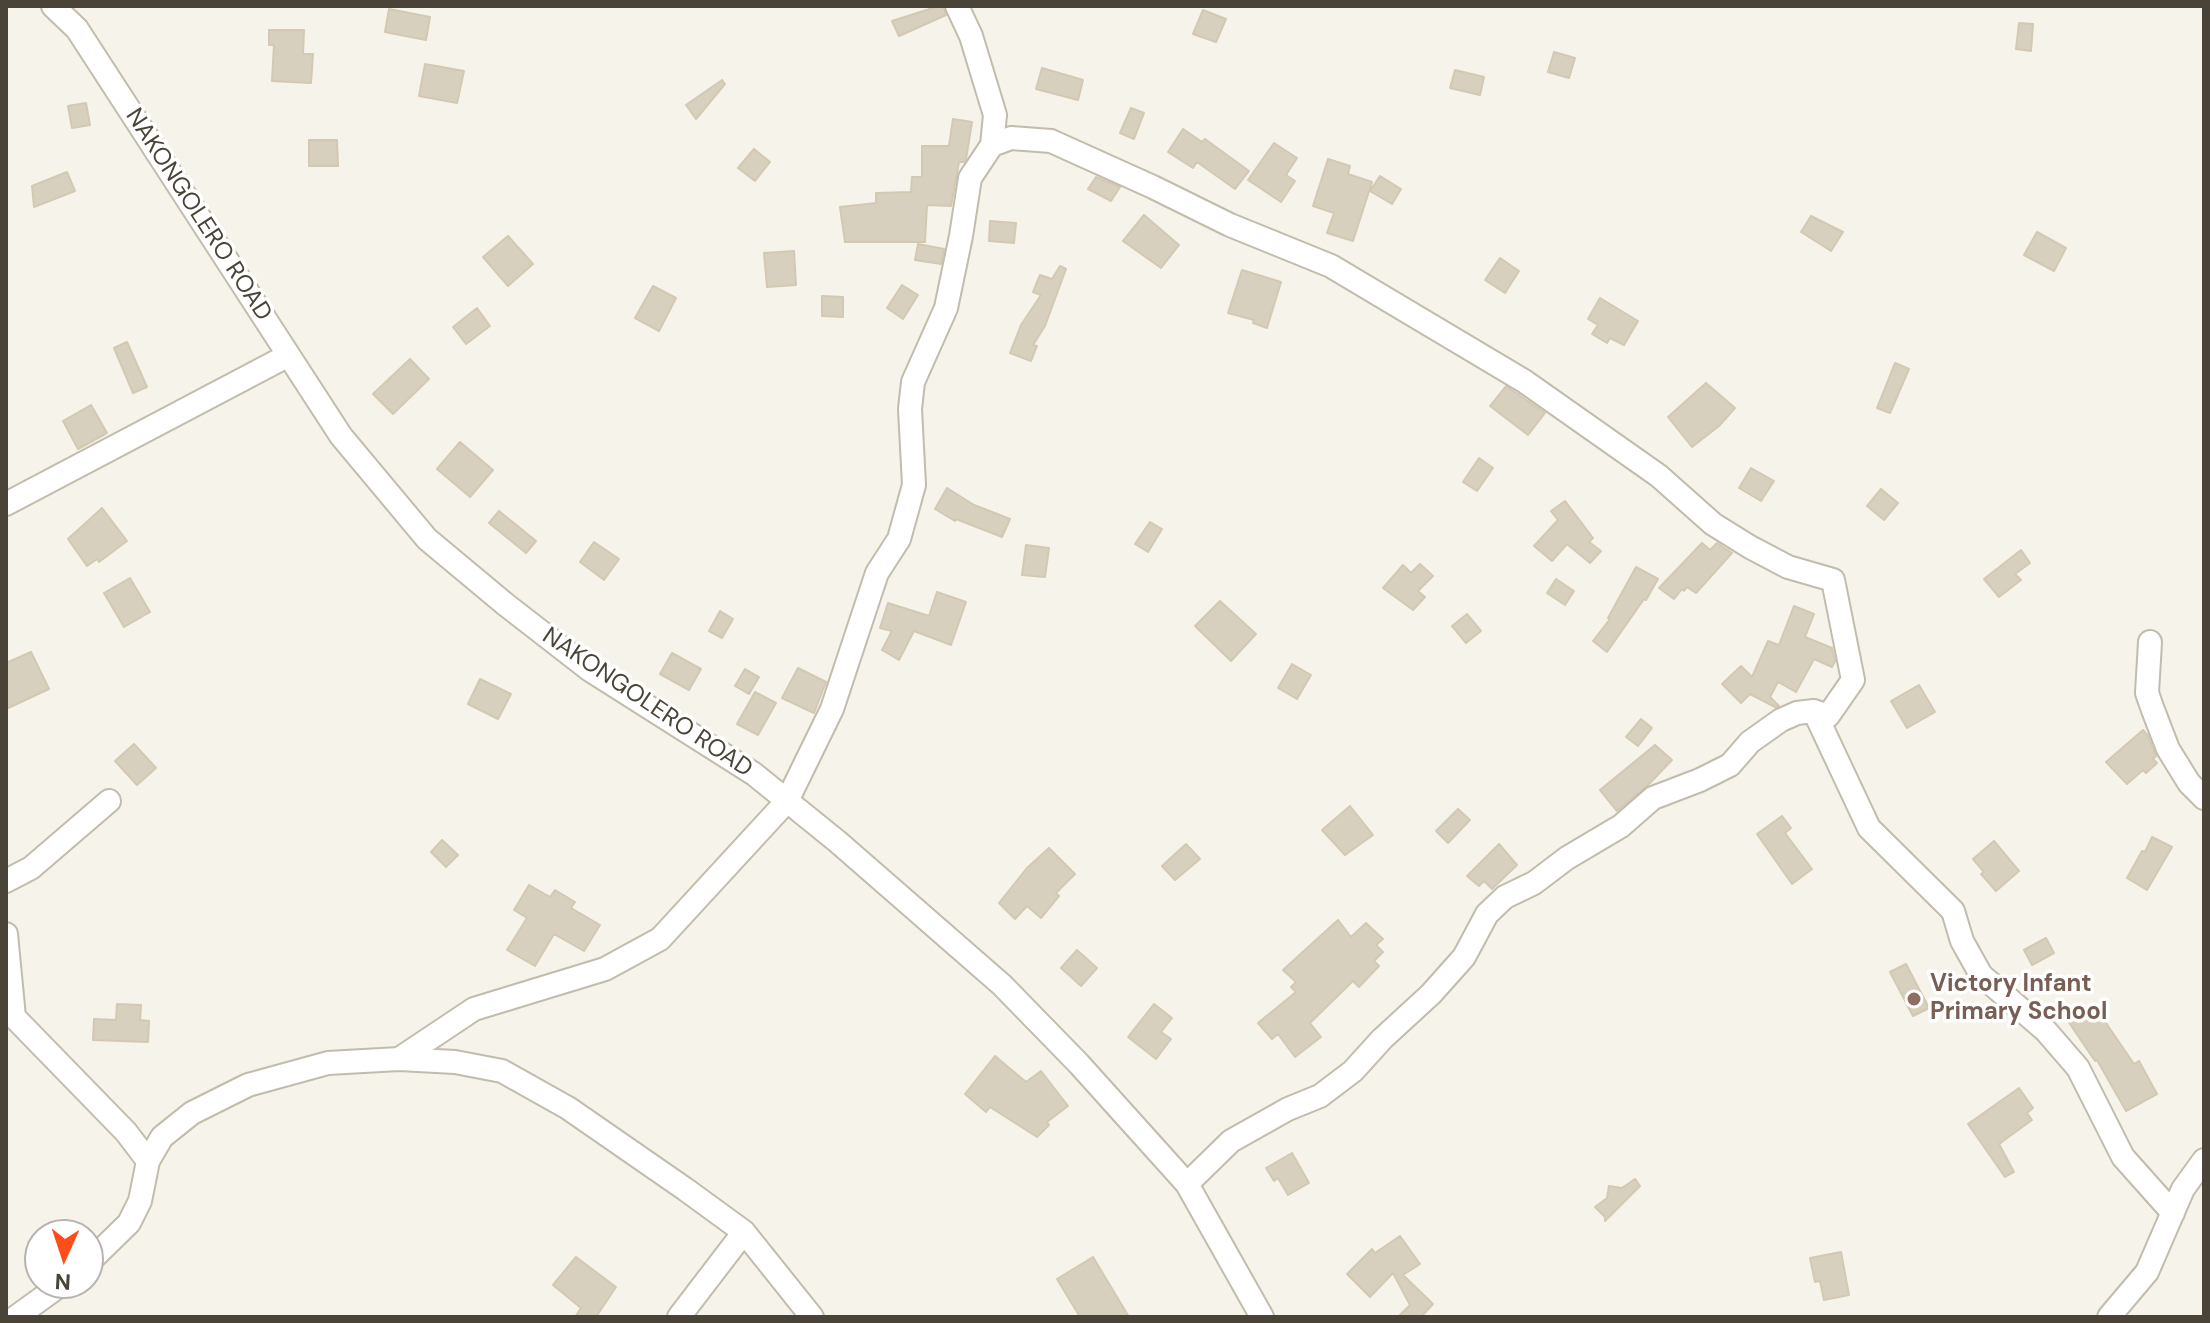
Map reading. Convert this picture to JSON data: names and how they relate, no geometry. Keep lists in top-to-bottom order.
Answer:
{
  "streets": {
    "street": ["NAKONGOLERO ROAD"]
  },
  "places": ["Victory Infant Primary School"],
  "north": "bottom"
}
